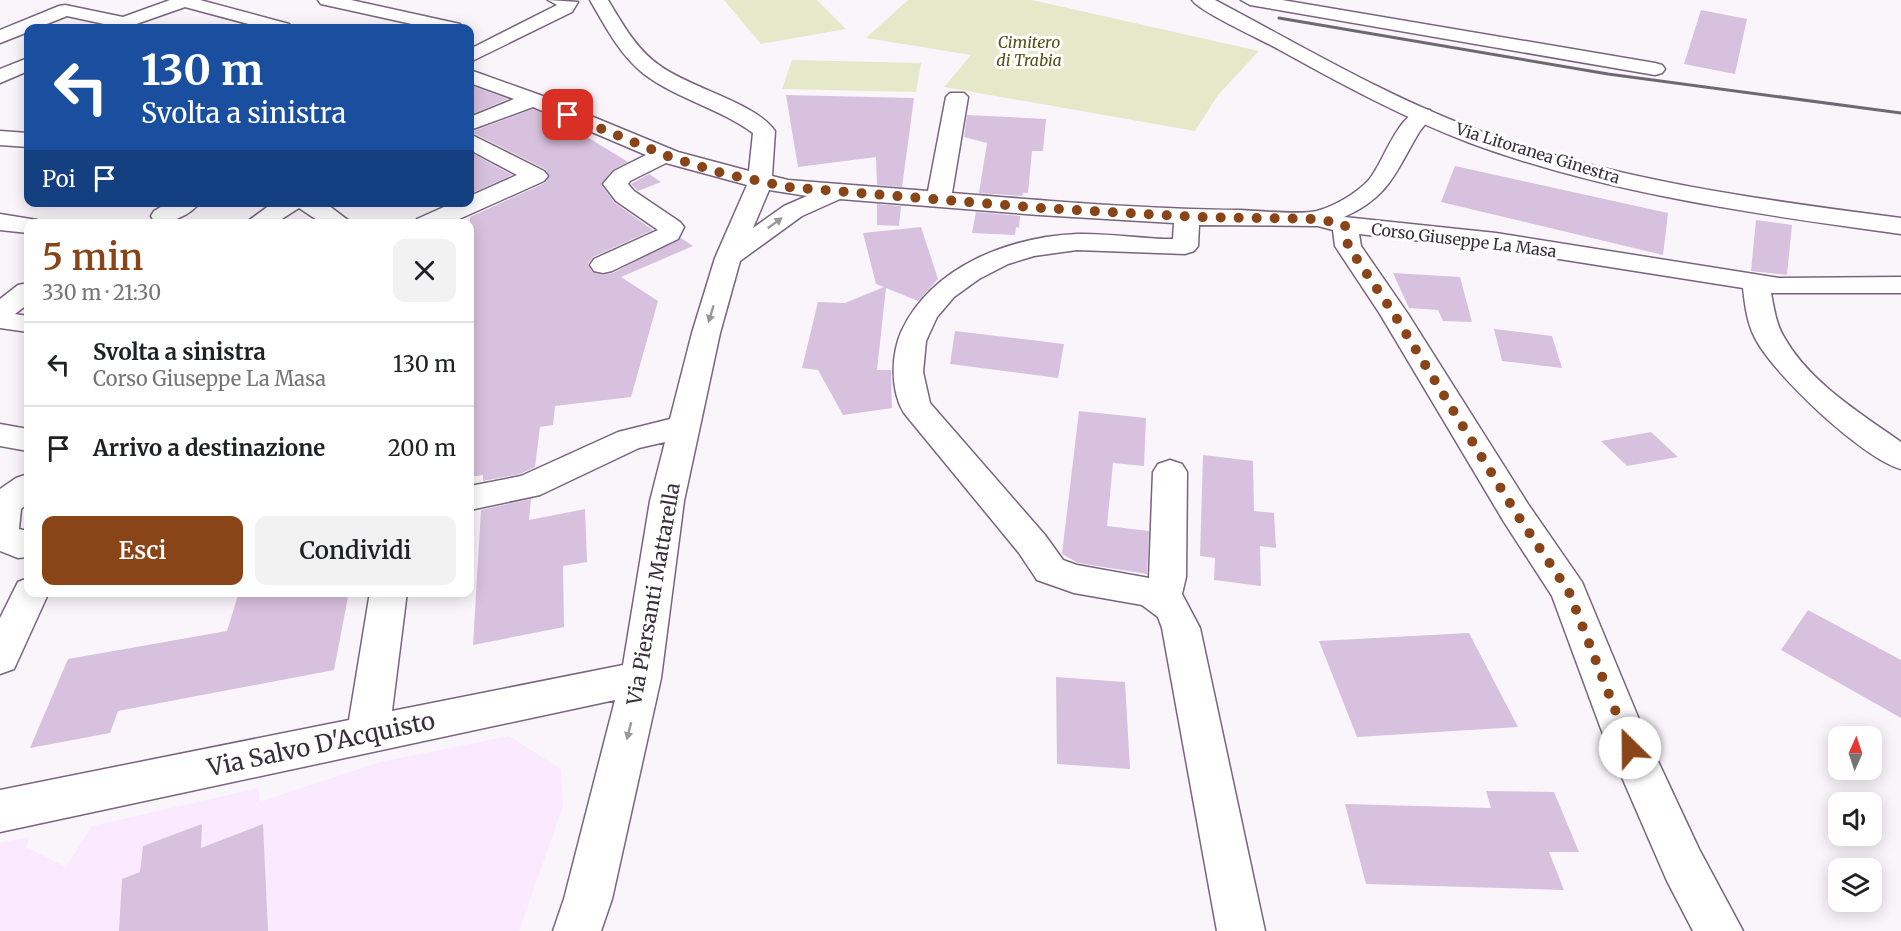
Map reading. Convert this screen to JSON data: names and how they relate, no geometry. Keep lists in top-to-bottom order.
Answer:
{
  "streets": {
    "street": [
      "Via Litoranea Ginestra",
      "Corso Giuseppe La Masa",
      "Via Piersanti Mattarella",
      "Via Salvo D'Acquisto"
    ]
  },
  "crossings": [
    ["Corso Giuseppe La Masa", "Via Piersanti Mattarella"],
    ["Via Piersanti Mattarella", "Via Salvo D'Acquisto"]
  ],
  "one_way": ["Via Piersanti Mattarella"],
  "parks": ["Cimitero di Trabia"],
  "north": "top",
  "page": {
    "turn": ["130 m", "Svolta a sinistra"],
    "then": "Poi",
    "heading": ["5 min", "330 m · 21:30"],
    "list": [
      {
        "name": "Svolta a sinistra",
        "note": "Corso Giuseppe La Masa",
        "value": "130 m"
      },
      {
        "name": "Arrivo a destinazione",
        "value": "200 m"
      }
    ],
    "buttons": ["Esci", "Condividi"]
  }
}
